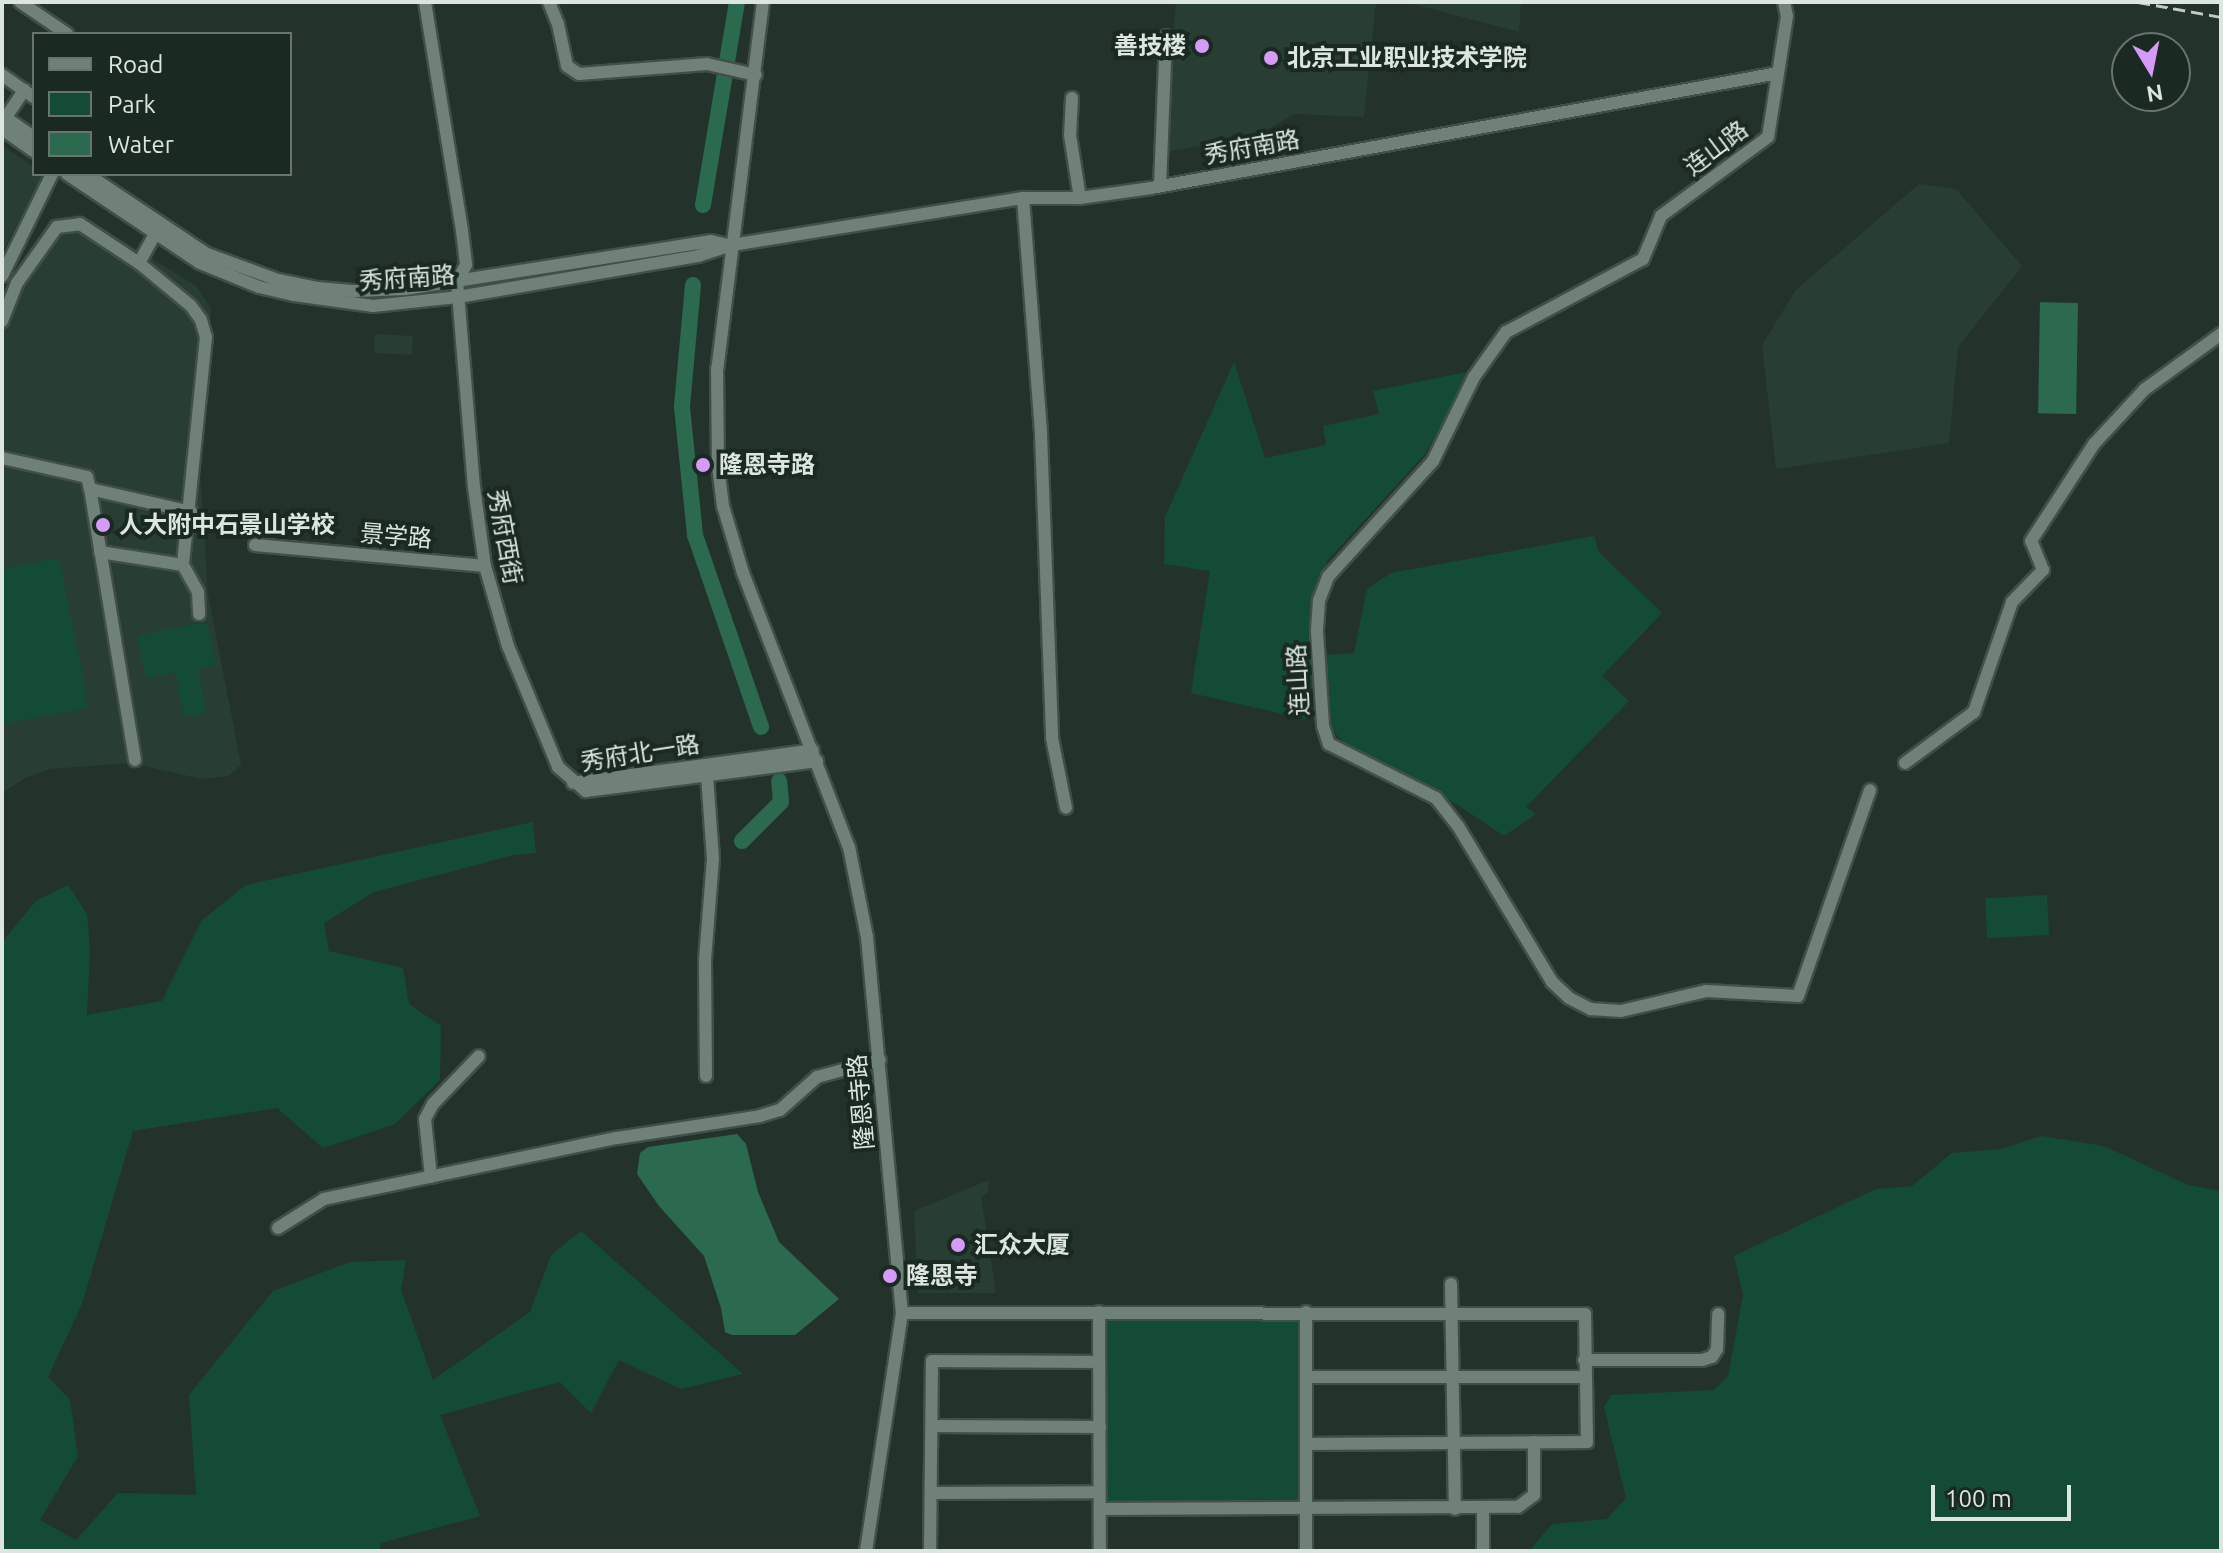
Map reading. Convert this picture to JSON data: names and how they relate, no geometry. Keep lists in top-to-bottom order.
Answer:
{
  "streets": {
    "street": [
      "秀府南路",
      "连山路",
      "景学路",
      "秀府西街",
      "秀府北一路",
      "隆恩寺路"
    ]
  },
  "crossings": [
    ["秀府南路", "连山路"],
    ["秀府南路", "秀府西街"],
    ["秀府南路", "隆恩寺路"],
    ["景学路", "秀府西街"],
    ["秀府西街", "秀府北一路"],
    ["秀府北一路", "隆恩寺路"]
  ],
  "places": [
    "善技楼",
    "北京工业职业技术学院",
    "隆恩寺路",
    "人大附中石景山学校",
    "汇众大厦",
    "隆恩寺"
  ],
  "legend": ["Road", "Park", "Water"],
  "scale_bar": "100 m",
  "north": "bottom"
}
